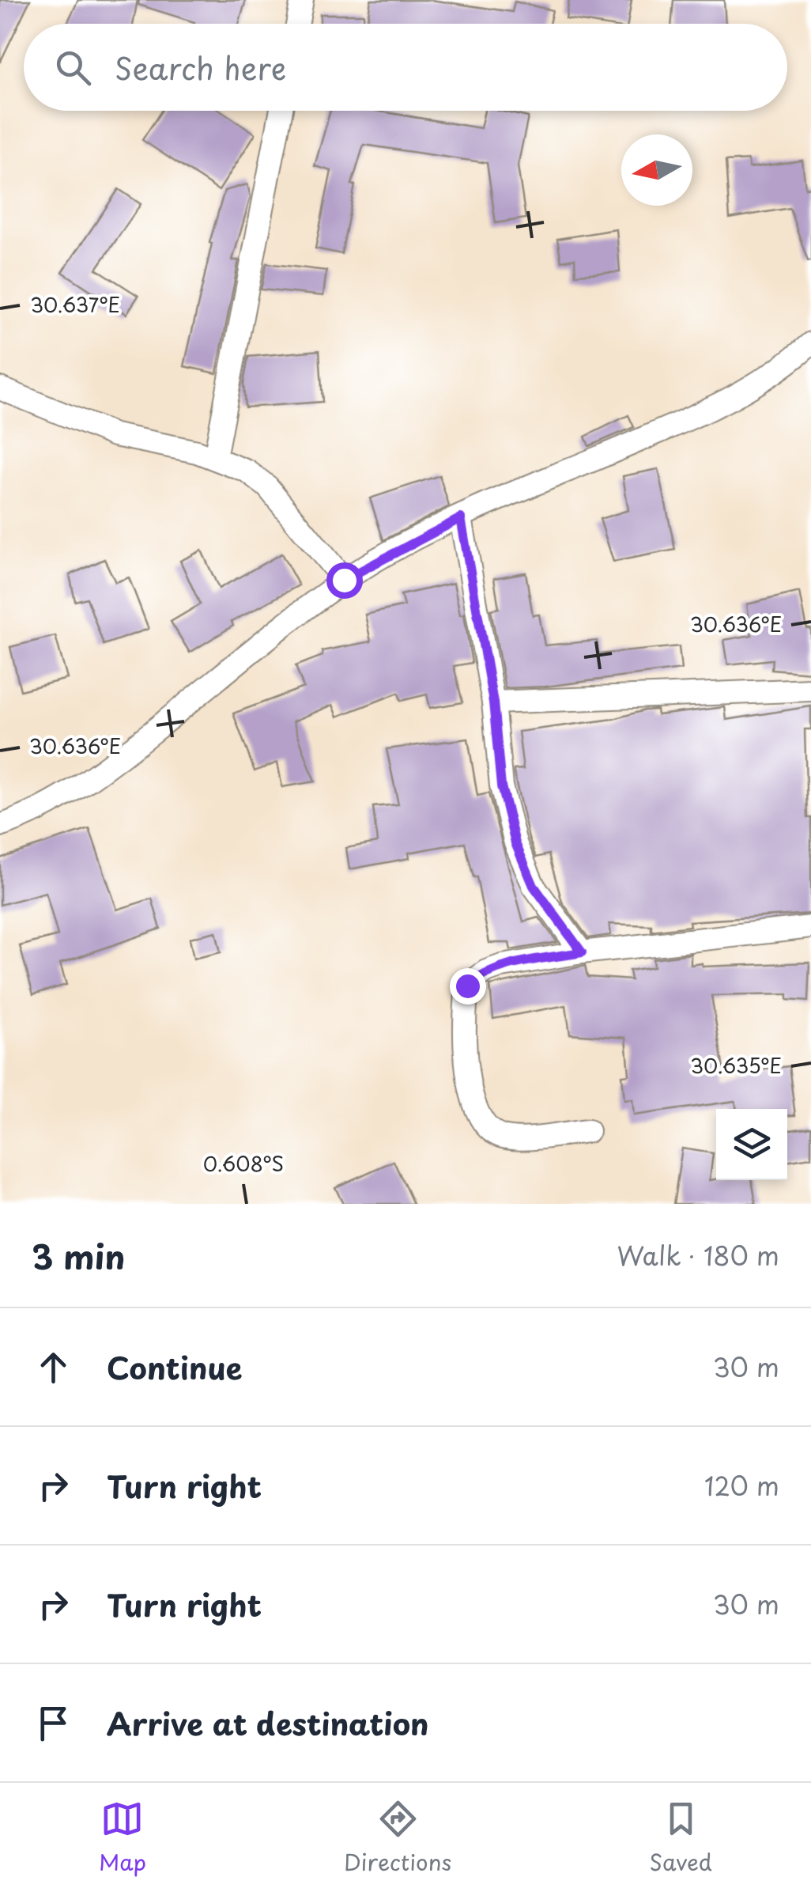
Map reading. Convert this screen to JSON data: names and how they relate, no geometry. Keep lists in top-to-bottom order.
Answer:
{
  "north": "left",
  "page": {
    "search": "Search here",
    "heading": ["3 min", "Walk · 180 m"],
    "list": [
      ["Continue", "30 m"],
      ["Turn right", "120 m"],
      ["Turn right", "30 m"],
      "Arrive at destination"
    ],
    "nav": ["Map", "Directions", "Saved"]
  },
  "coordinates": [
    "30.637°E",
    "30.636°E",
    "30.635°E",
    "0.608°S"
  ]
}
